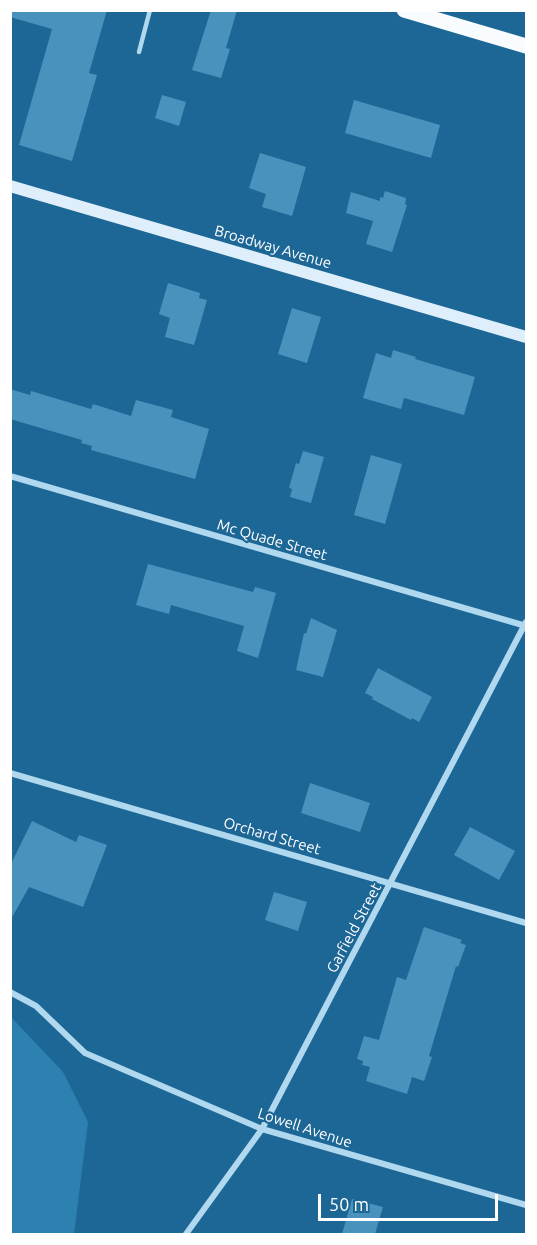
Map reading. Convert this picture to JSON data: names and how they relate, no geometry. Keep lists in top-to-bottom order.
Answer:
{
  "streets": {
    "street": [
      "Broadway Avenue",
      "Mc Quade Street",
      "Orchard Street",
      "Garfield Street",
      "Lowell Avenue"
    ]
  },
  "crossings": [
    ["Mc Quade Street", "Garfield Street"],
    ["Orchard Street", "Garfield Street"],
    ["Garfield Street", "Lowell Avenue"]
  ],
  "scale_bar": "50 m"
}
